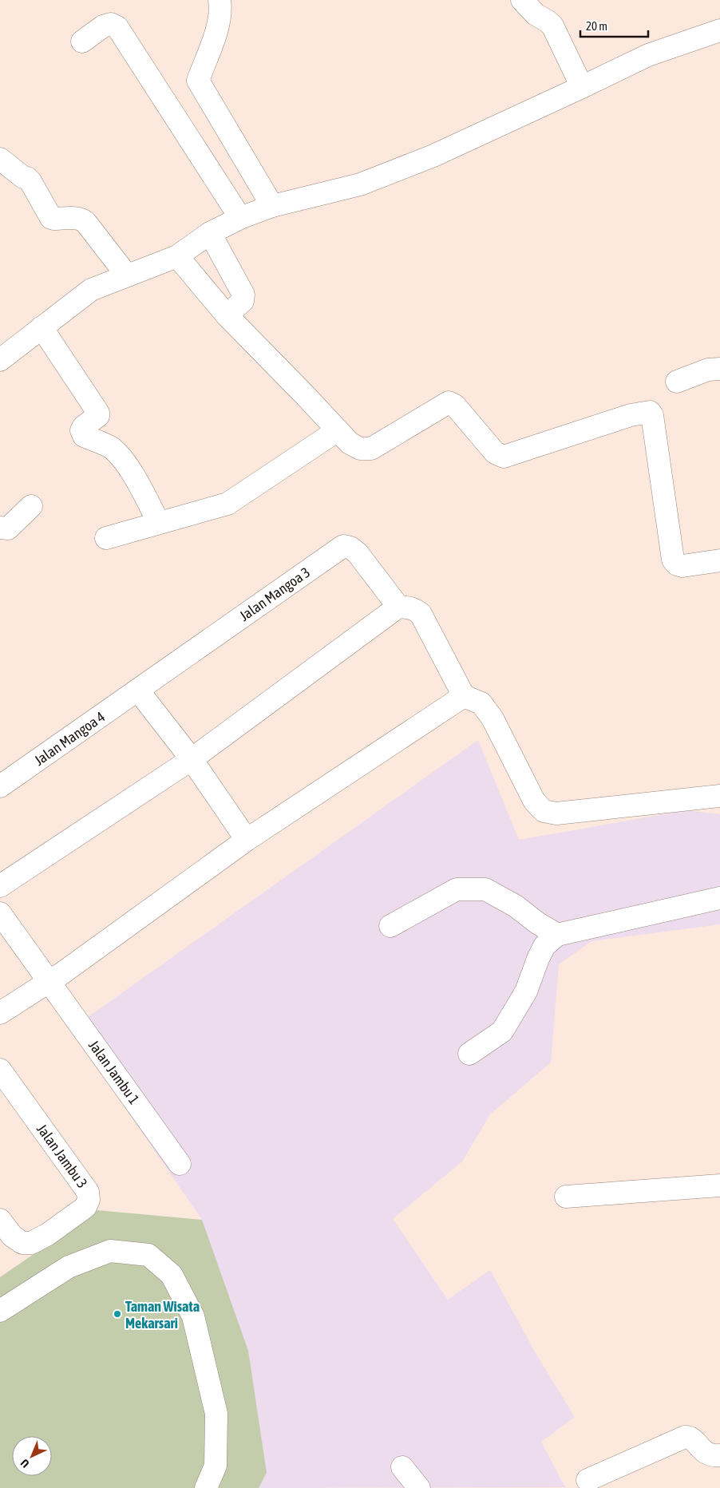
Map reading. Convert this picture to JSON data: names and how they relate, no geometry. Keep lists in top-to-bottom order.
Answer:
{
  "streets": {
    "street": [
      "Jalan Mangoa 3",
      "Jalan Mangoa 4",
      "Jalan Jambu 1",
      "Jalan Jambu 3"
    ]
  },
  "crossings": [
    ["Jalan Mangoa 3", "Jalan Mangoa 4"]
  ],
  "places": ["Taman Wisata Mekarsari"],
  "scale_bar": "20 m",
  "north": "bottom left"
}
